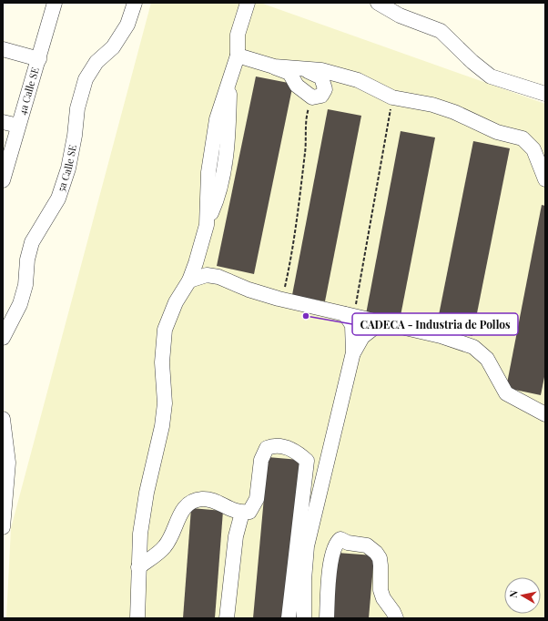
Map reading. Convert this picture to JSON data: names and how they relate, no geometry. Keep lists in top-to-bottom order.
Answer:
{
  "streets": {
    "street": ["4a Calle SE", "5a Calle SE"]
  },
  "places": ["CADECA - Industria de Pollos"],
  "north": "left"
}
